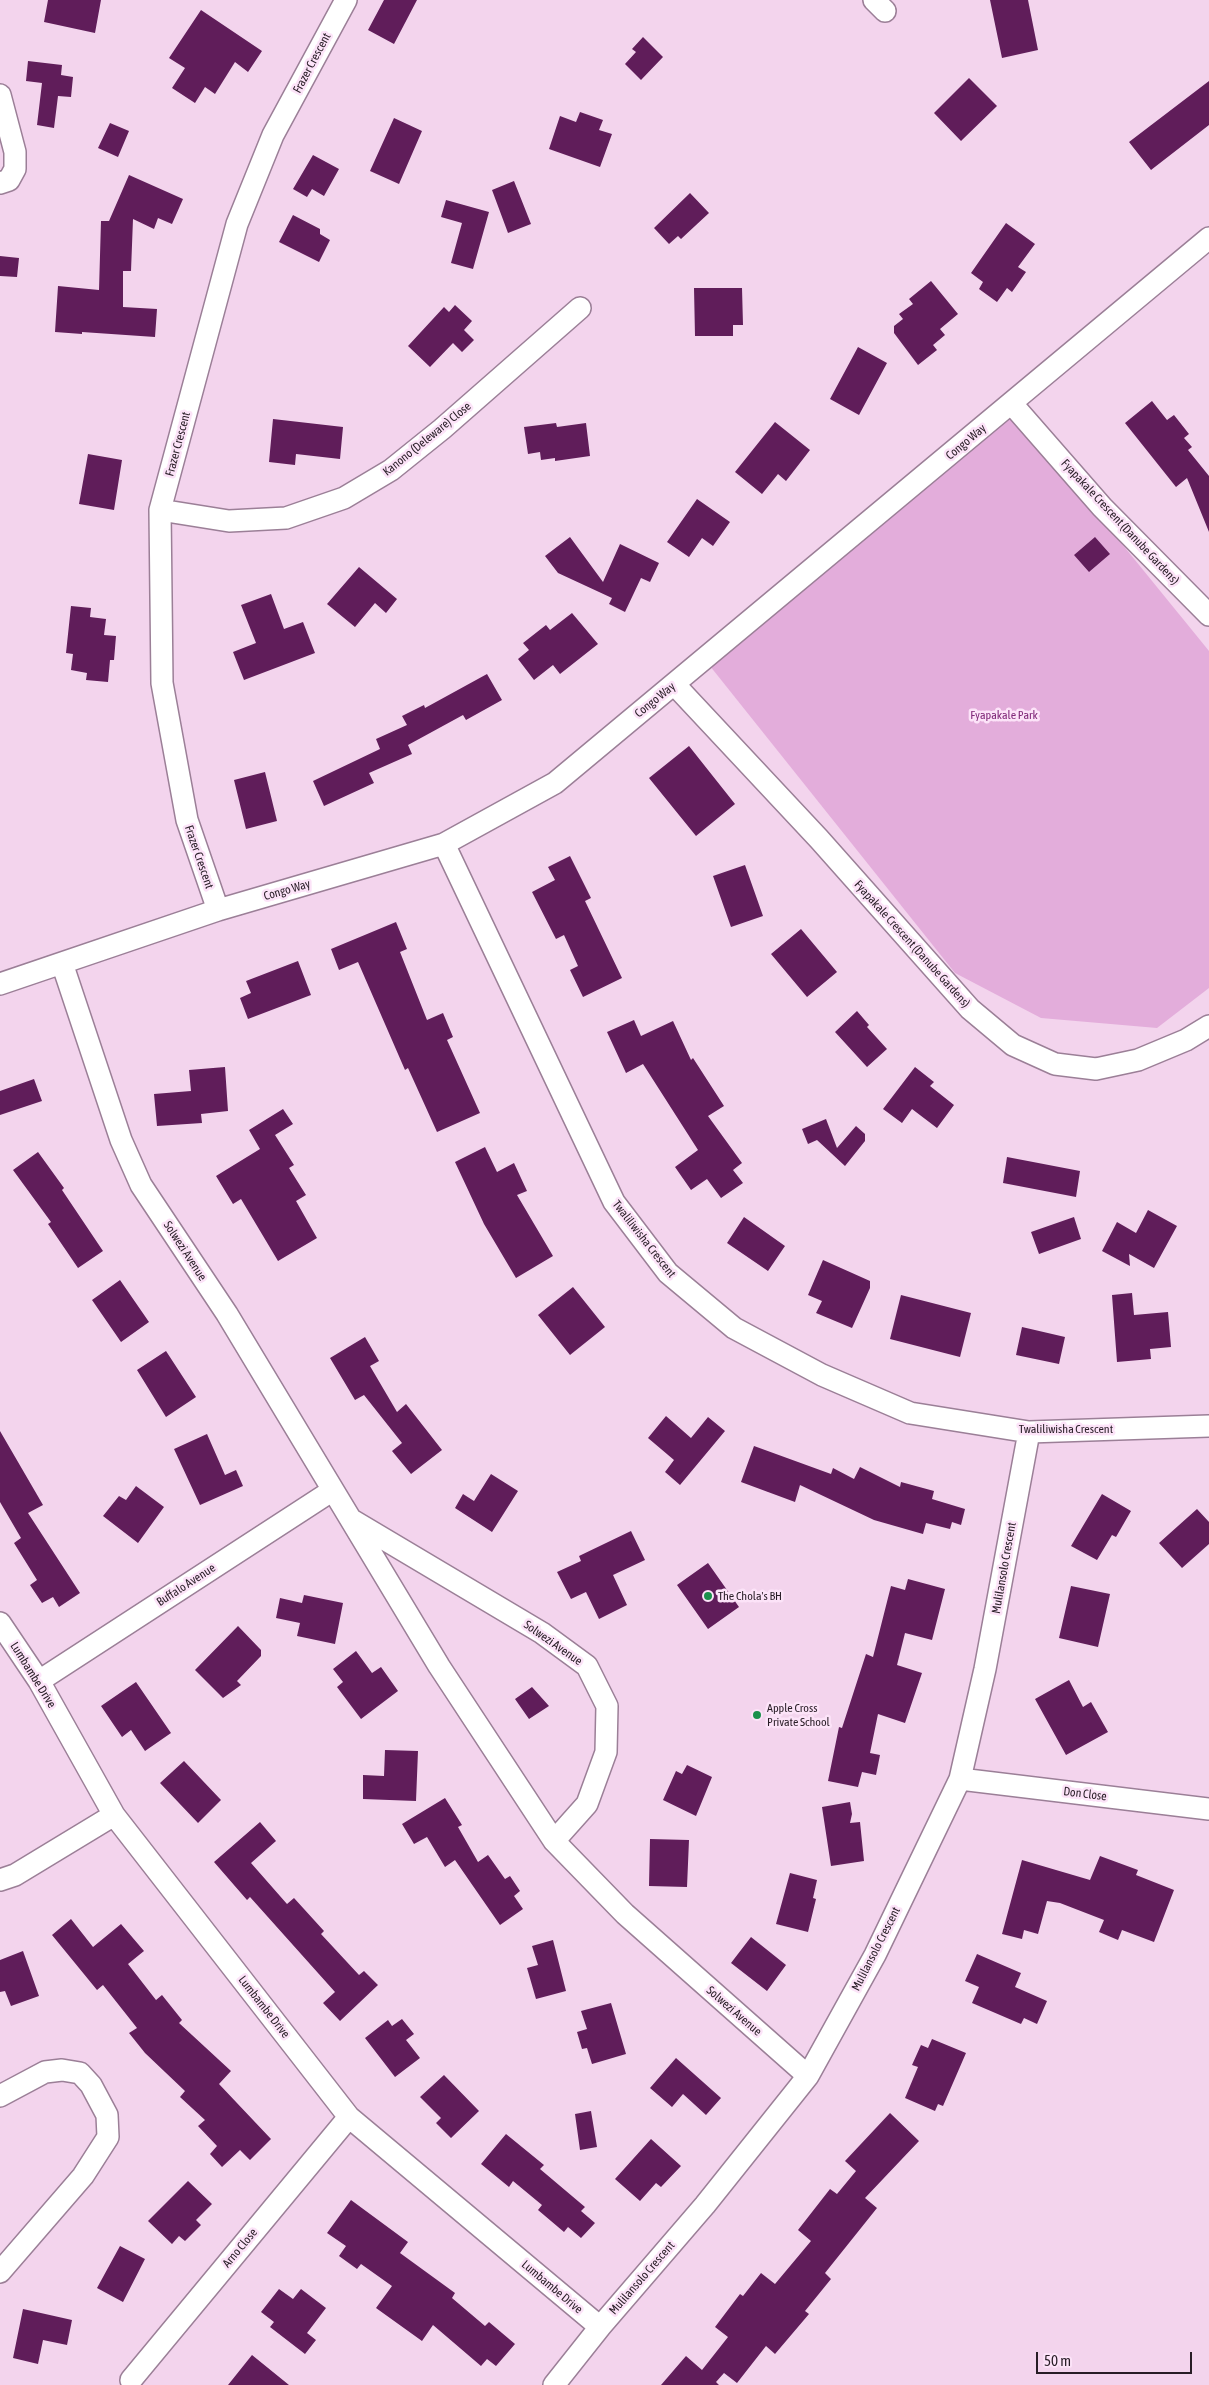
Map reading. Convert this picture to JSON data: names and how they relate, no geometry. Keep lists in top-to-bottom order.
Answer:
{
  "streets": {
    "street": [
      "Frazer Crescent",
      "Kanono (Deleware) Close",
      "Congo Way",
      "Fyapakale Crescent (Danube Gardens)",
      "Twaliliwisha Crescent",
      "Solwezi Avenue",
      "Mulilansolo Crescent",
      "Buffalo Avenue",
      "Lumbambe Drive",
      "Don Close",
      "Arno Close"
    ]
  },
  "crossings": [
    ["Frazer Crescent", "Kanono (Deleware) Close"],
    ["Frazer Crescent", "Congo Way"],
    ["Congo Way", "Fyapakale Crescent (Danube Gardens)"],
    ["Congo Way", "Twaliliwisha Crescent"],
    ["Congo Way", "Solwezi Avenue"],
    ["Twaliliwisha Crescent", "Mulilansolo Crescent"],
    ["Solwezi Avenue", "Mulilansolo Crescent"],
    ["Solwezi Avenue", "Buffalo Avenue"],
    ["Mulilansolo Crescent", "Lumbambe Drive"],
    ["Mulilansolo Crescent", "Don Close"],
    ["Buffalo Avenue", "Lumbambe Drive"],
    ["Lumbambe Drive", "Arno Close"]
  ],
  "parks": ["Fyapakale Park"],
  "places": ["The Chola's BH", "Apple Cross Private School"],
  "scale_bar": "50 m"
}
